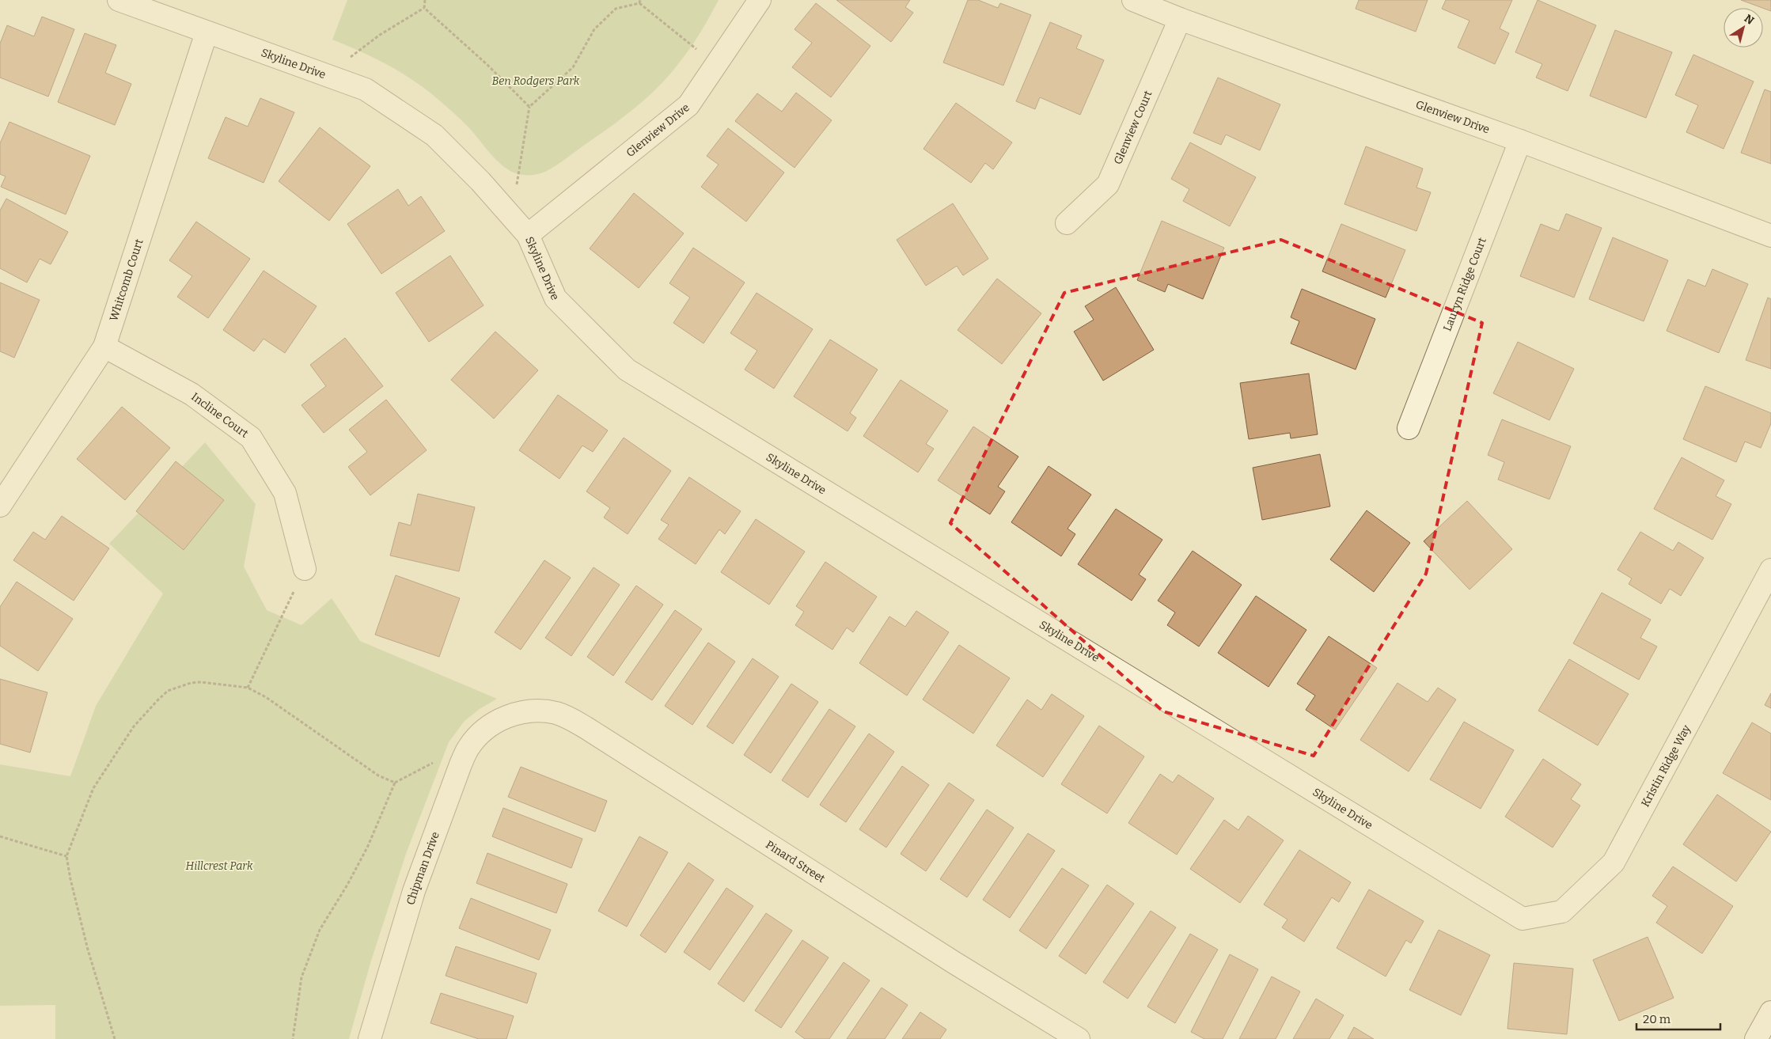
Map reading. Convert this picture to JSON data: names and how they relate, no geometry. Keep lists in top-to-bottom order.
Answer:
{
  "streets": {
    "street": [
      "Skyline Drive",
      "Glenview Drive",
      "Glenview Court",
      "Whitcomb Court",
      "Lauryn Ridge Court",
      "Incline Court",
      "Kristin Ridge Way",
      "Pinard Street",
      "Chipman Drive"
    ]
  },
  "crossings": [
    ["Skyline Drive", "Glenview Drive"],
    ["Skyline Drive", "Whitcomb Court"],
    ["Skyline Drive", "Kristin Ridge Way"],
    ["Glenview Drive", "Glenview Court"],
    ["Glenview Drive", "Lauryn Ridge Court"],
    ["Whitcomb Court", "Incline Court"],
    ["Pinard Street", "Chipman Drive"]
  ],
  "parks": ["Ben Rodgers Park", "Hillcrest Park"],
  "scale_bar": "20 m",
  "north": "top right"
}
